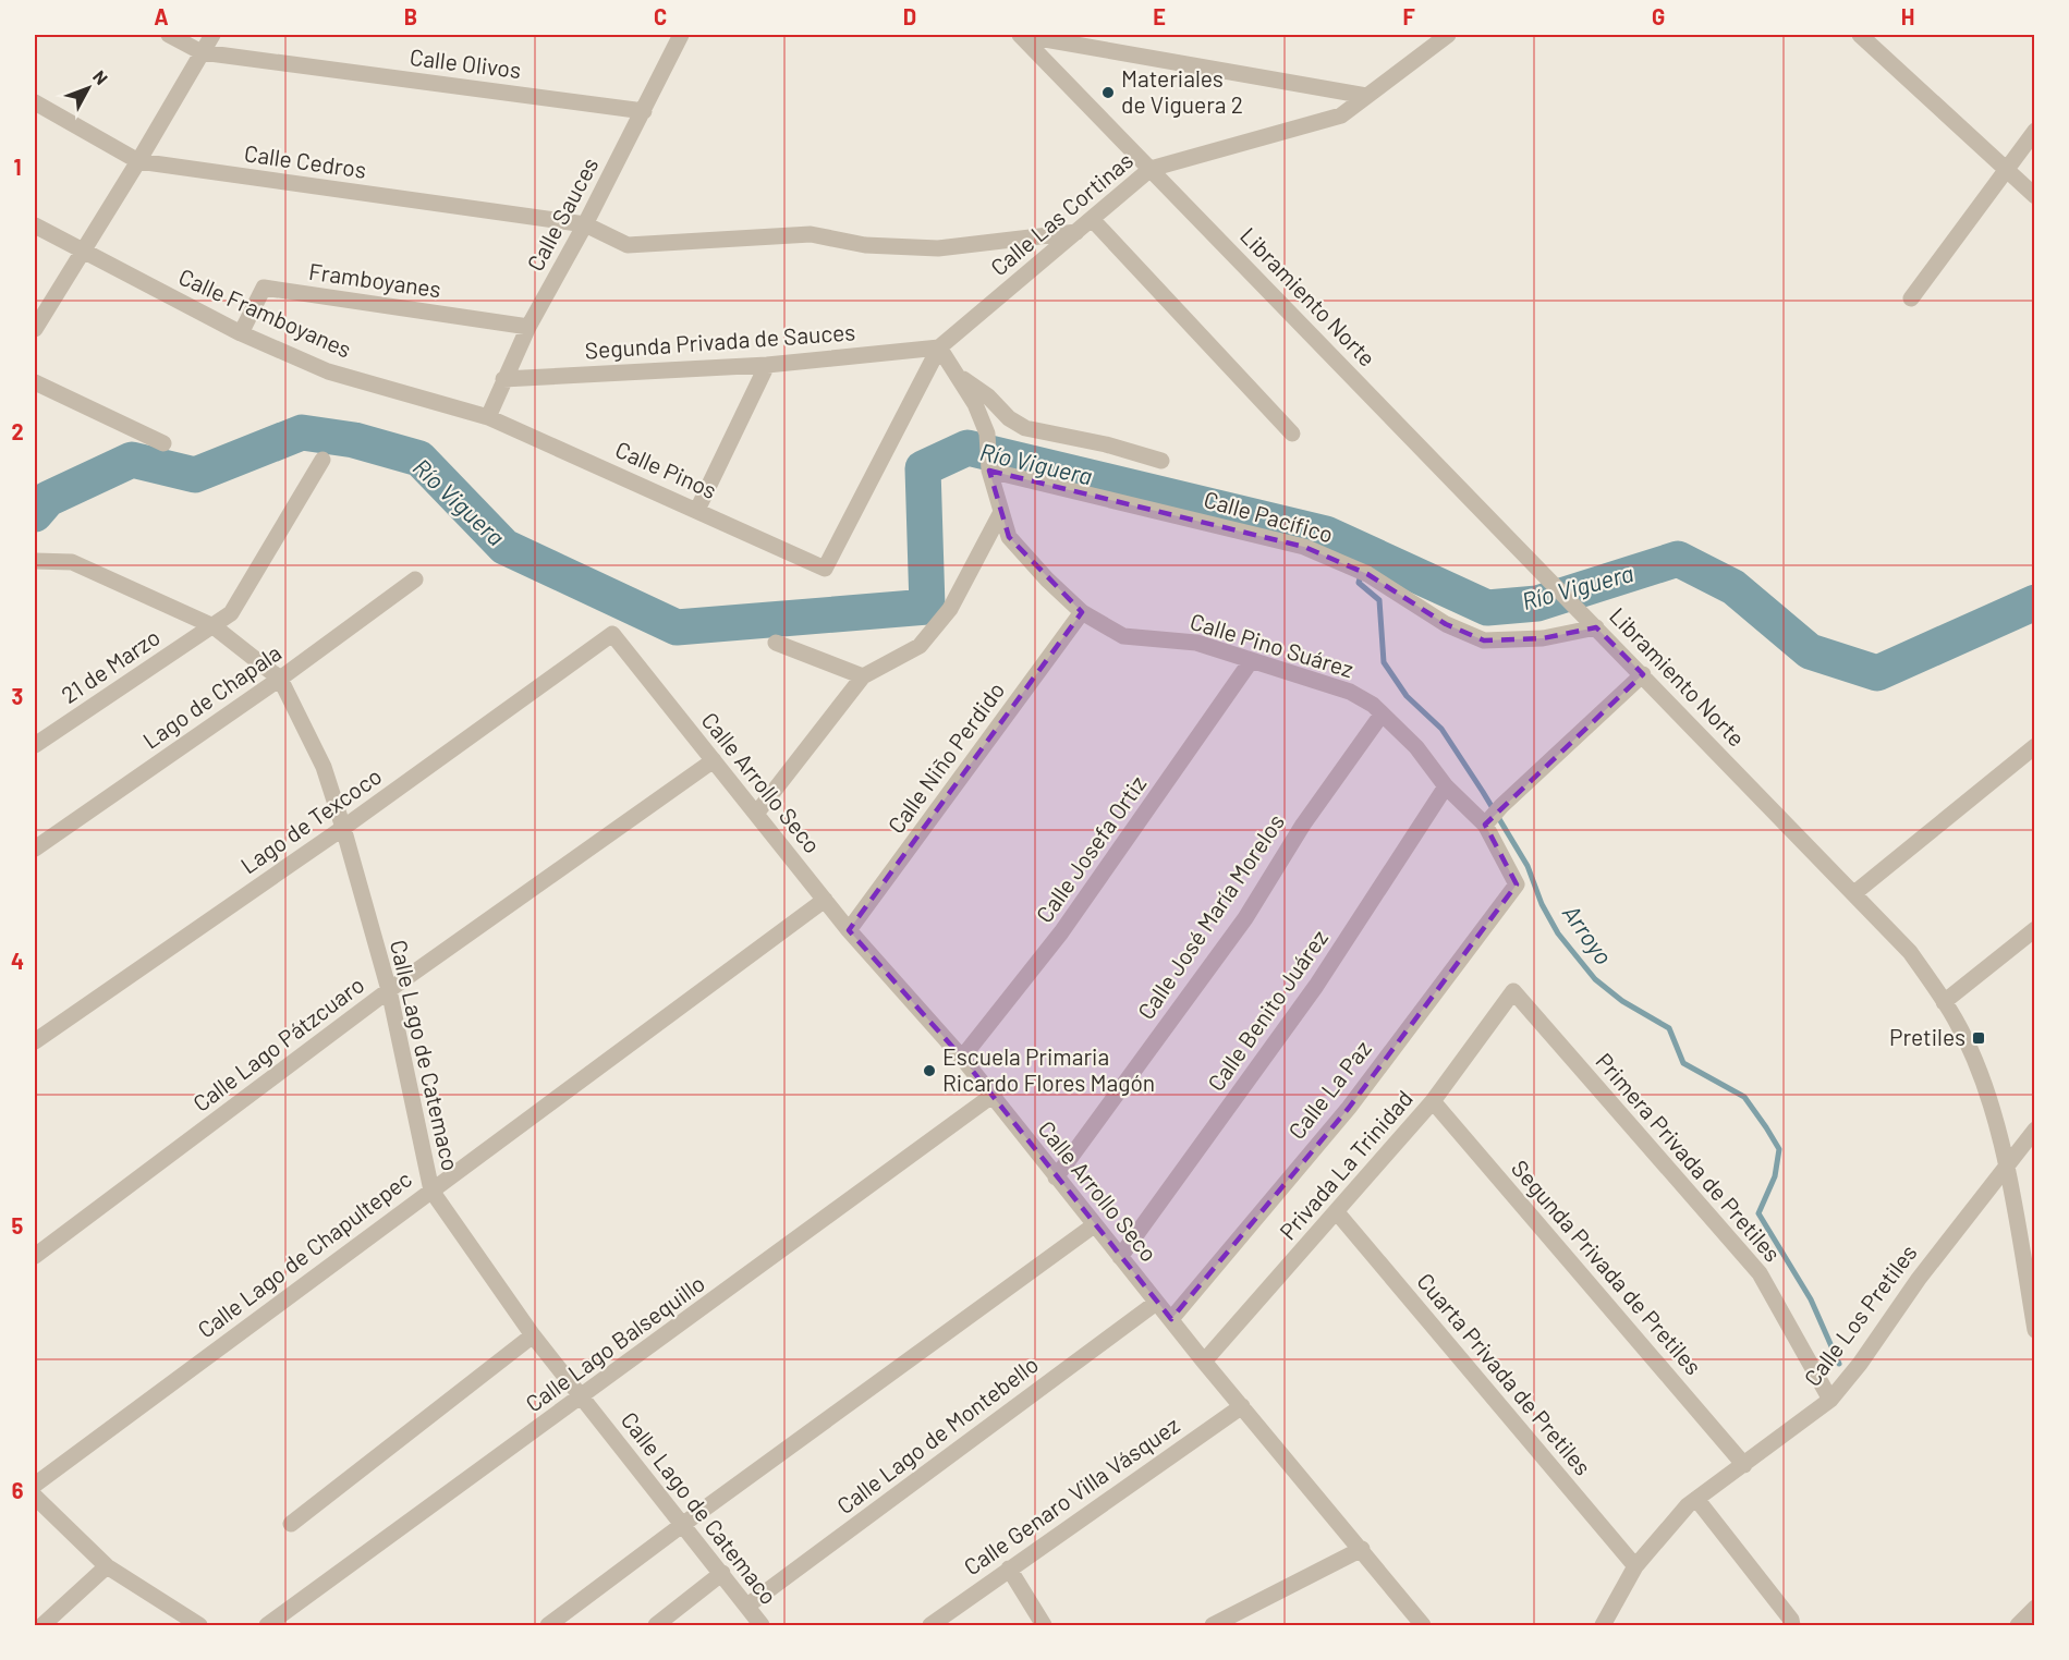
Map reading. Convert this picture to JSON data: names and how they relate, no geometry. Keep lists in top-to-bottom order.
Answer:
{
  "streets": {
    "street": [
      "Calle Olivos",
      "Calle Cedros",
      "Calle Sauces",
      "Calle Las Cortinas",
      "Framboyanes",
      "Libramiento Norte",
      "Calle Framboyanes",
      "Segunda Privada de Sauces",
      "Calle Pinos",
      "Calle Pacífico",
      "Calle Pino Suárez",
      "21 de Marzo",
      "Lago de Chapala",
      "Calle Niño Perdido",
      "Calle Arrollo Seco",
      "Lago de Texcoco",
      "Calle Josefa Ortiz",
      "Calle José María Morelos",
      "Calle Benito Juárez",
      "Calle Lago Pátzcuaro",
      "Calle Lago de Catemaco",
      "Calle La Paz",
      "Primera Privada de Pretiles",
      "Privada La Trinidad",
      "Calle Lago de Chapultepec",
      "Segunda Privada de Pretiles",
      "Calle Los Pretiles",
      "Calle Lago Balsequillo",
      "Cuarta Privada de Pretiles",
      "Calle Lago de Montebello",
      "Calle Genaro Villa Vásquez"
    ]
  },
  "crossings": [
    ["Calle Olivos", "Calle Sauces"],
    ["Calle Cedros", "Calle Sauces"],
    ["Calle Cedros", "Calle Las Cortinas"],
    ["Calle Sauces", "Framboyanes"],
    ["Calle Sauces", "Calle Framboyanes"],
    ["Calle Sauces", "Segunda Privada de Sauces"],
    ["Calle Sauces", "Calle Pinos"],
    ["Calle Las Cortinas", "Libramiento Norte"],
    ["Calle Las Cortinas", "Segunda Privada de Sauces"],
    ["Calle Las Cortinas", "Calle Pinos"],
    ["Calle Las Cortinas", "Calle Pino Suárez"],
    ["Framboyanes", "Calle Framboyanes"],
    ["Libramiento Norte", "Calle Pacífico"],
    ["Libramiento Norte", "Calle Los Pretiles"],
    ["Calle Framboyanes", "Calle Pinos"],
    ["Segunda Privada de Sauces", "Calle Pino Suárez"],
    ["Calle Pacífico", "Calle Pino Suárez"],
    ["Calle Pino Suárez", "Calle Niño Perdido"],
    ["Calle Pino Suárez", "Calle Josefa Ortiz"],
    ["Calle Pino Suárez", "Calle José María Morelos"],
    ["Calle Pino Suárez", "Calle Benito Juárez"],
    ["Calle Pino Suárez", "Calle La Paz"],
    ["21 de Marzo", "Calle Lago de Catemaco"],
    ["Lago de Chapala", "Calle Lago de Catemaco"],
    ["Calle Niño Perdido", "Calle Arrollo Seco"],
    ["Calle Arrollo Seco", "Lago de Texcoco"],
    ["Calle Arrollo Seco", "Calle Josefa Ortiz"],
    ["Calle Arrollo Seco", "Calle José María Morelos"],
    ["Calle Arrollo Seco", "Calle Benito Juárez"],
    ["Calle Arrollo Seco", "Calle Lago Pátzcuaro"],
    ["Calle Arrollo Seco", "Calle La Paz"],
    ["Calle Arrollo Seco", "Privada La Trinidad"],
    ["Calle Arrollo Seco", "Calle Lago de Chapultepec"],
    ["Calle Arrollo Seco", "Calle Lago Balsequillo"],
    ["Calle Arrollo Seco", "Calle Lago de Montebello"],
    ["Calle Arrollo Seco", "Calle Genaro Villa Vásquez"],
    ["Lago de Texcoco", "Calle Lago de Catemaco"],
    ["Calle Lago Pátzcuaro", "Calle Lago de Catemaco"],
    ["Calle Lago de Catemaco", "Calle Lago de Chapultepec"],
    ["Calle Lago de Catemaco", "Calle Lago Balsequillo"],
    ["Calle Lago de Catemaco", "Calle Lago de Montebello"],
    ["Primera Privada de Pretiles", "Privada La Trinidad"],
    ["Primera Privada de Pretiles", "Calle Los Pretiles"],
    ["Privada La Trinidad", "Segunda Privada de Pretiles"],
    ["Privada La Trinidad", "Cuarta Privada de Pretiles"],
    ["Segunda Privada de Pretiles", "Calle Los Pretiles"],
    ["Calle Los Pretiles", "Cuarta Privada de Pretiles"]
  ],
  "water": ["Río Viguera", "Arroyo"],
  "places": {
    "other": ["Materiales de Viguera 2", "Escuela Primaria Ricardo Flores Magón"],
    "transit": ["Pretiles"]
  },
  "north": "top right",
  "grid": {
    "columns": [
      "A",
      "B",
      "C",
      "D",
      "E",
      "F",
      "G",
      "H"
    ],
    "rows": [
      "1",
      "2",
      "3",
      "4",
      "5",
      "6"
    ]
  }
}
